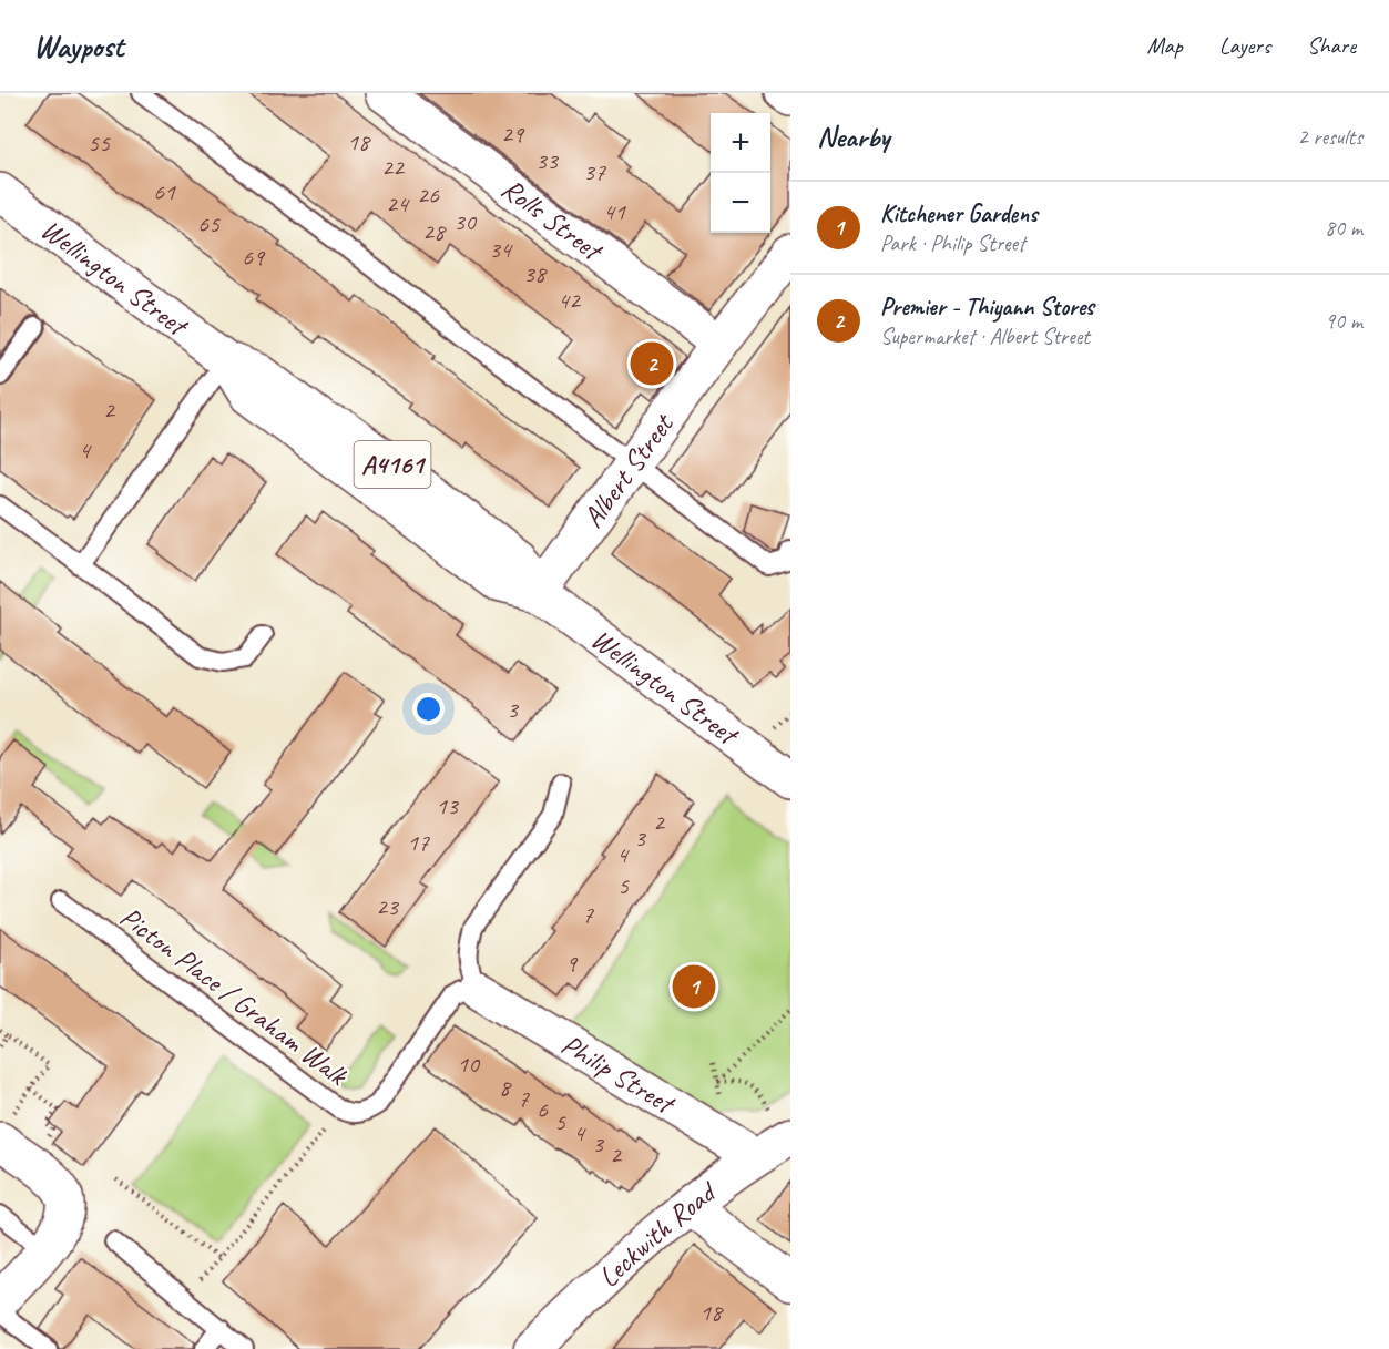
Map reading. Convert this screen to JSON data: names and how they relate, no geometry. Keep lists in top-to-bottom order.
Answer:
{
  "streets": {
    "street": [
      "Rolls Street",
      "Wellington Street",
      "A4161",
      "Albert Street",
      "Philip Street",
      "Leckwith Road"
    ],
    "lane": ["Picton Place / Graham Walk"]
  },
  "crossings": [
    ["Rolls Street", "Albert Street"],
    ["Wellington Street", "Albert Street"],
    ["Picton Place / Graham Walk", "Philip Street"],
    ["Philip Street", "Leckwith Road"]
  ],
  "house_numbers": [
    "29",
    "18",
    "55",
    "33",
    "22",
    "37",
    "61",
    "26",
    "24",
    "41",
    "30",
    "65",
    "28",
    "34",
    "69",
    "38",
    "42",
    "2",
    "4",
    "3",
    "13",
    "2",
    "3",
    "17",
    "4",
    "5",
    "23",
    "7",
    "9",
    "10",
    "8",
    "7",
    "6",
    "5",
    "4",
    "3",
    "2",
    "18"
  ],
  "page": {
    "header": "Waypost",
    "nav": ["Map", "Layers", "Share"],
    "heading": ["Nearby", "2 results"],
    "map_buttons": ["+", "−"],
    "list": [
      {
        "mark": "1",
        "name": "Kitchener Gardens",
        "note": "Park · Philip Street",
        "value": "80 m"
      },
      {
        "mark": "2",
        "name": "Premier - Thiyann Stores",
        "note": "Supermarket · Albert Street",
        "value": "90 m"
      }
    ],
    "pins": ["2", "1"]
  }
}
